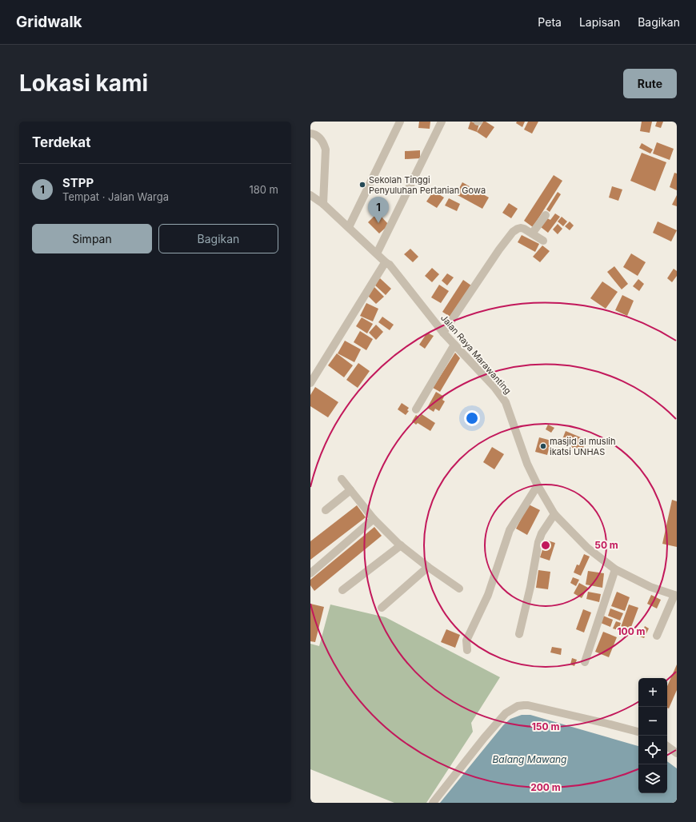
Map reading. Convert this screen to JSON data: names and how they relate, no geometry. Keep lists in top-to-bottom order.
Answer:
{
  "streets": {
    "street": ["Jalan Raya Marawanting"]
  },
  "water": ["Balang Mawang"],
  "places": ["Sekolah Tinggi Penyuluhan Pertanian Gowa", "masjid al muslih ikatsi UNHAS"],
  "page": {
    "header": "Gridwalk",
    "nav": ["Peta", "Lapisan", "Bagikan"],
    "buttons": [
      "Rute",
      ["Simpan", "Bagikan"]
    ],
    "title": "Lokasi kami",
    "heading": "Terdekat",
    "list": [
      {
        "mark": "1",
        "name": "STPP",
        "note": "Tempat · Jalan Warga",
        "value": "180 m"
      }
    ],
    "pins": "1",
    "map_buttons": ["+", "−"]
  },
  "rings": [
    "50 m",
    "100 m",
    "150 m",
    "200 m"
  ]
}
